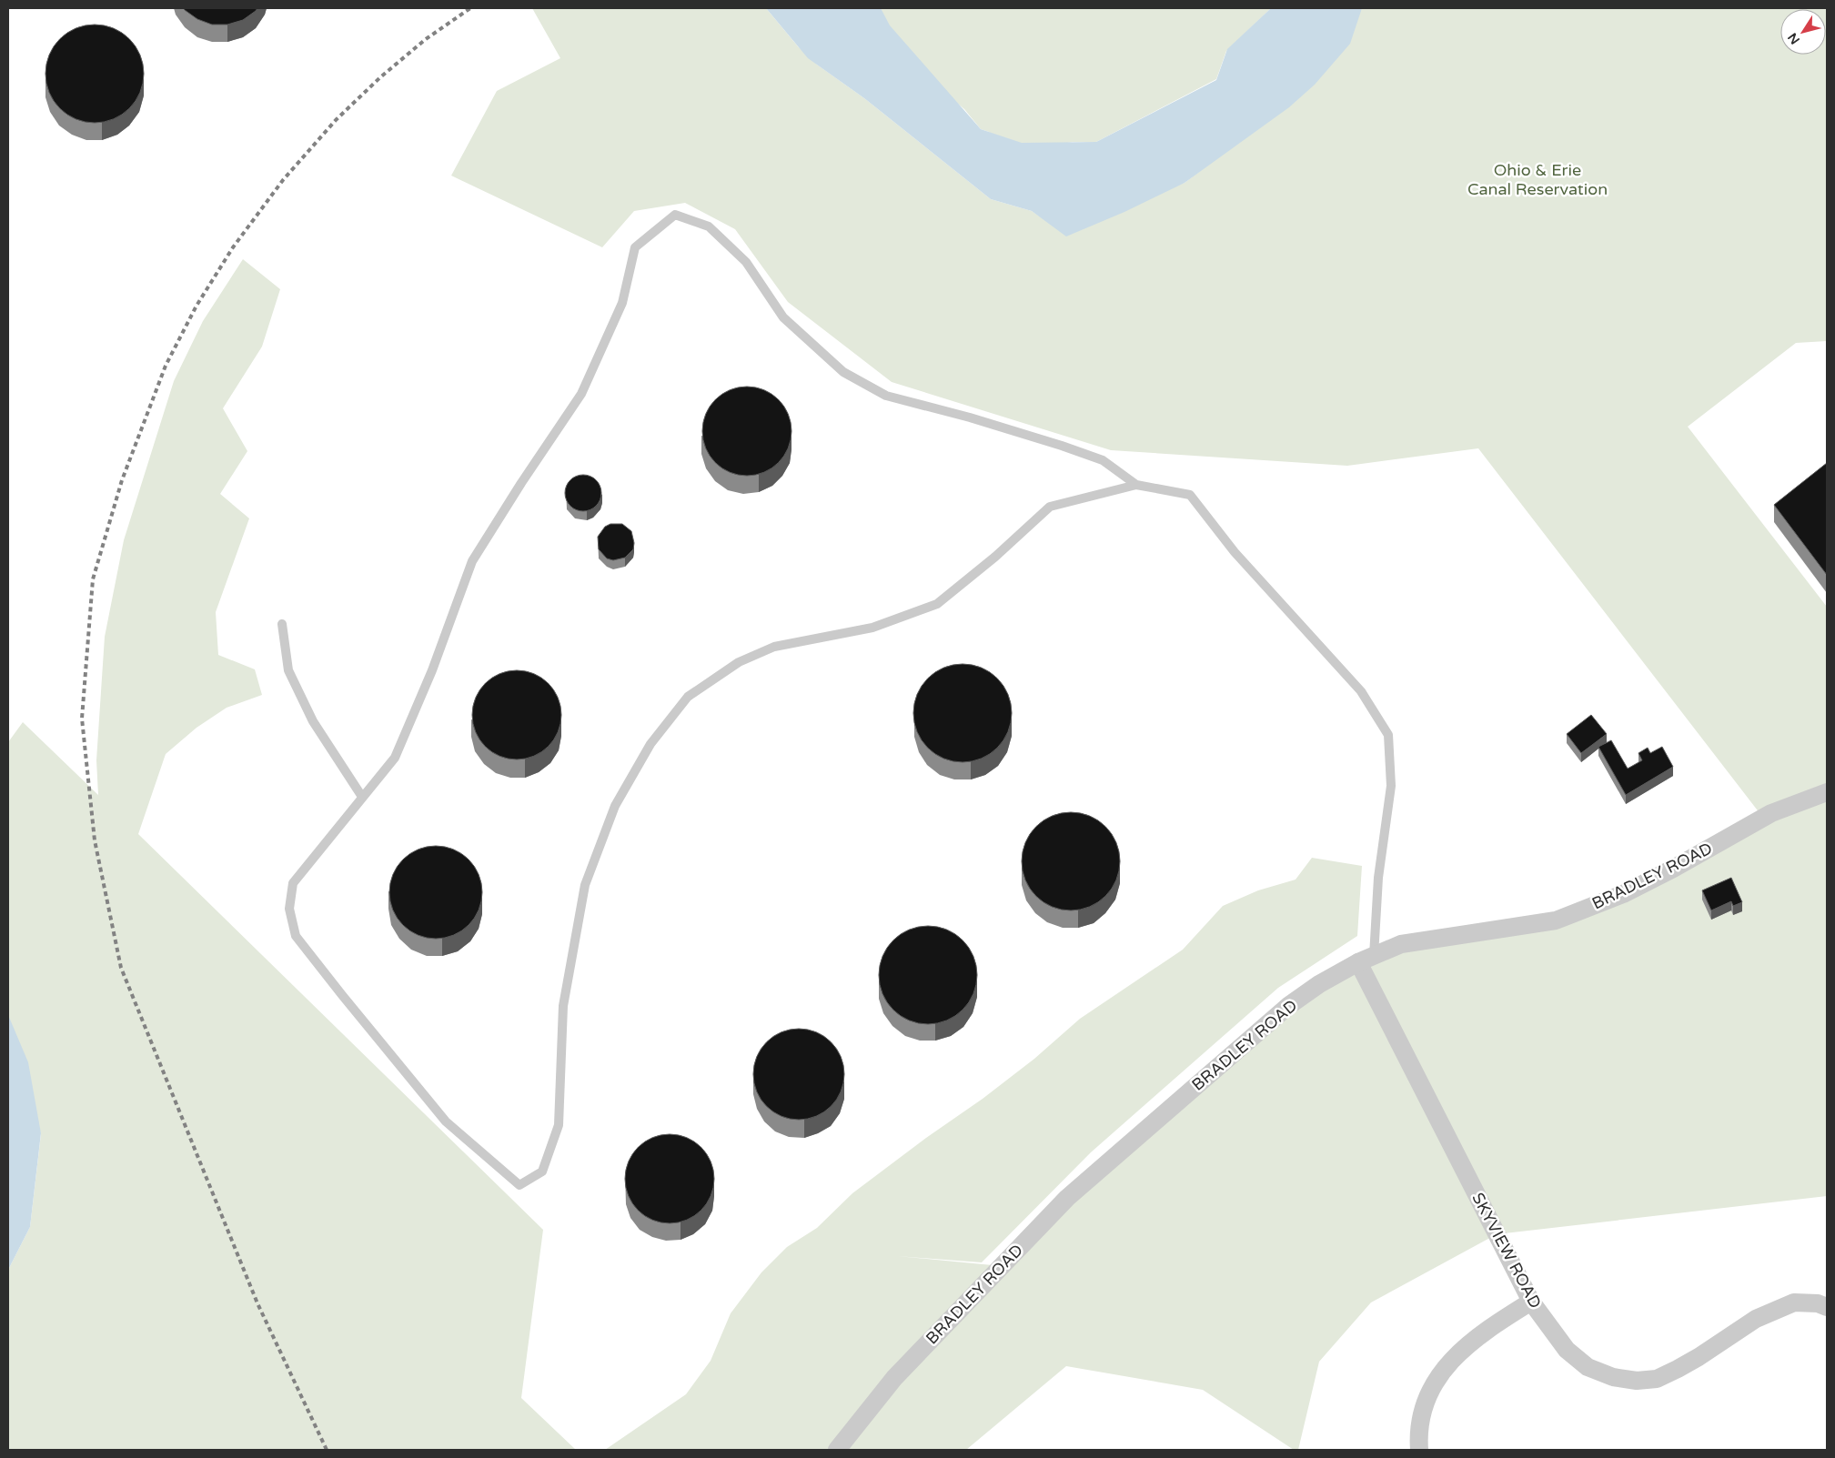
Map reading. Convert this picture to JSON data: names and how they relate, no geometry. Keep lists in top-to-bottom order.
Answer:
{
  "streets": {
    "street": ["BRADLEY ROAD", "SKYVIEW ROAD"]
  },
  "crossings": [
    ["BRADLEY ROAD", "SKYVIEW ROAD"]
  ],
  "parks": ["Ohio & Erie Canal Reservation"],
  "north": "bottom left"
}
